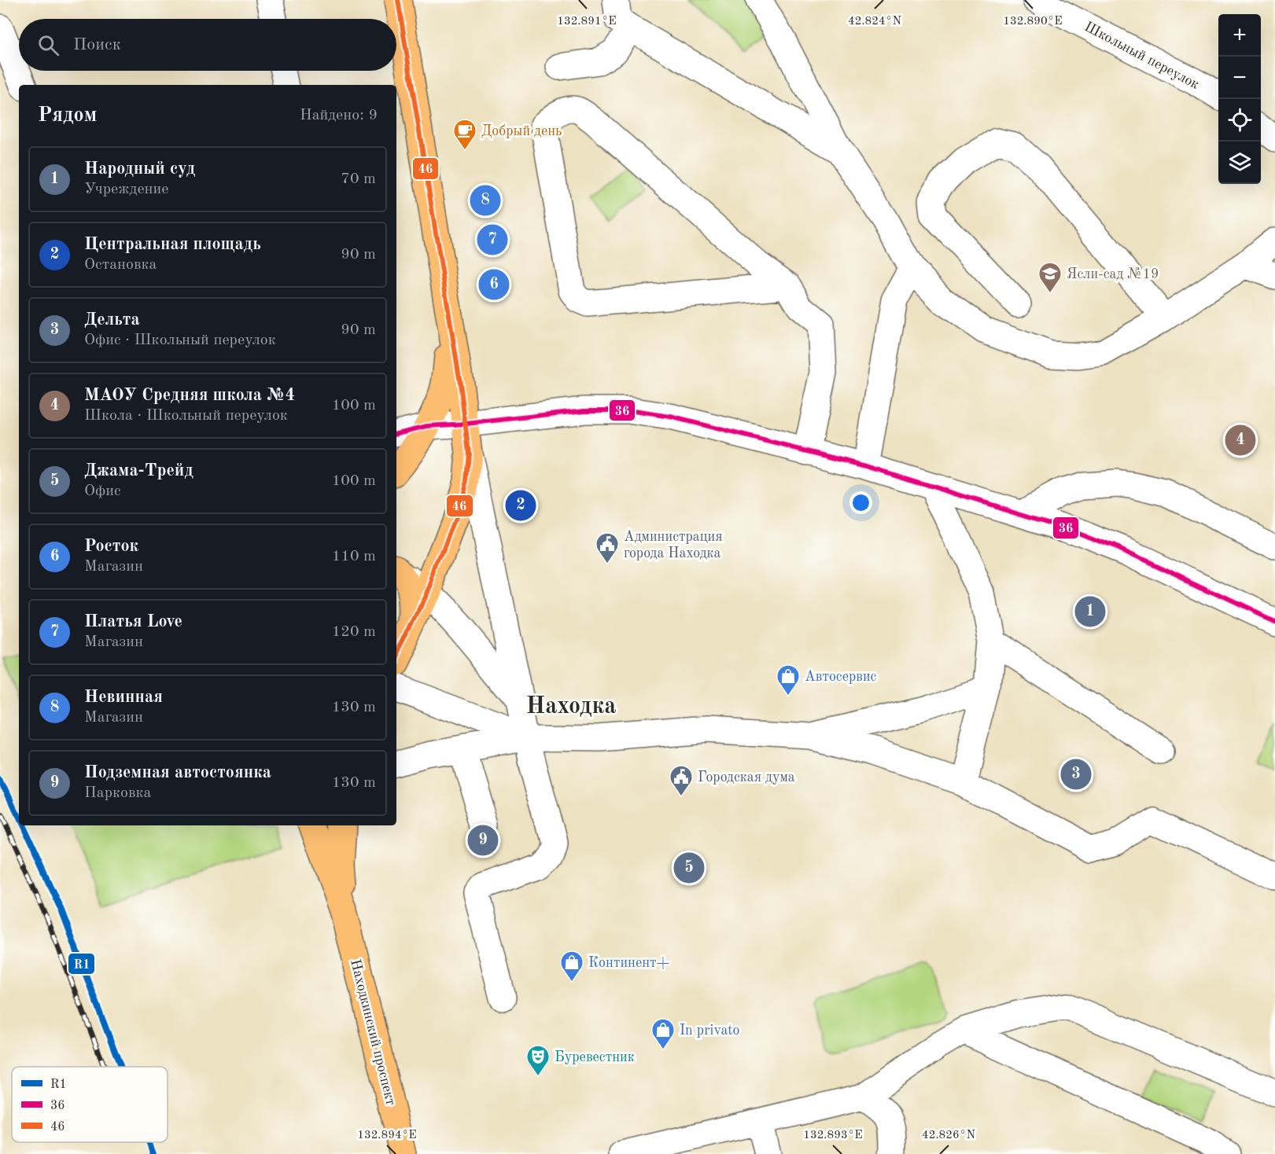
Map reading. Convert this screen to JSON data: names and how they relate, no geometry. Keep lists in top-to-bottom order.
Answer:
{
  "streets": {
    "main road": ["Находкинский проспект"],
    "street": ["Школьный переулок"]
  },
  "districts": ["Находка"],
  "places": {
    "cafe": ["Добрый день"],
    "school or university": ["Ясли-сад №19"],
    "public building": ["Администрация города Находка", "Городская дума"],
    "shop": ["Автосервис", "Континент+", "In privato"],
    "theatre": ["Буревестник"]
  },
  "lines": ["transit line 46", "transit line 36", "transit line R1"],
  "legend": ["R1", "36", "46"],
  "page": {
    "map_buttons": ["+", "−"],
    "search": "Поиск",
    "heading": ["Рядом", "Найдено: 9"],
    "list": [
      {
        "mark": "1",
        "name": "Народный суд",
        "note": "Учреждение",
        "value": "70 m"
      },
      {
        "mark": "2",
        "name": "Центральная площадь",
        "note": "Остановка",
        "value": "90 m"
      },
      {
        "mark": "3",
        "name": "Дельта",
        "note": "Офис · Школьный переулок",
        "value": "90 m"
      },
      {
        "mark": "4",
        "name": "МАОУ Средняя школа №4",
        "note": "Школа · Школьный переулок",
        "value": "100 m"
      },
      {
        "mark": "5",
        "name": "Джама-Трейд",
        "note": "Офис",
        "value": "100 m"
      },
      {
        "mark": "6",
        "name": "Росток",
        "note": "Магазин",
        "value": "110 m"
      },
      {
        "mark": "7",
        "name": "Платья Love",
        "note": "Магазин",
        "value": "120 m"
      },
      {
        "mark": "8",
        "name": "Невинная",
        "note": "Магазин",
        "value": "130 m"
      },
      {
        "mark": "9",
        "name": "Подземная автостоянка",
        "note": "Парковка",
        "value": "130 m"
      }
    ],
    "pins": [
      "8",
      "7",
      "6",
      "4",
      "2",
      "1",
      "3",
      "9",
      "5"
    ]
  },
  "coordinates": [
    "132.891°E",
    "42.824°N",
    "132.890°E",
    "42.826°N",
    "132.894°E",
    "132.893°E"
  ]
}
